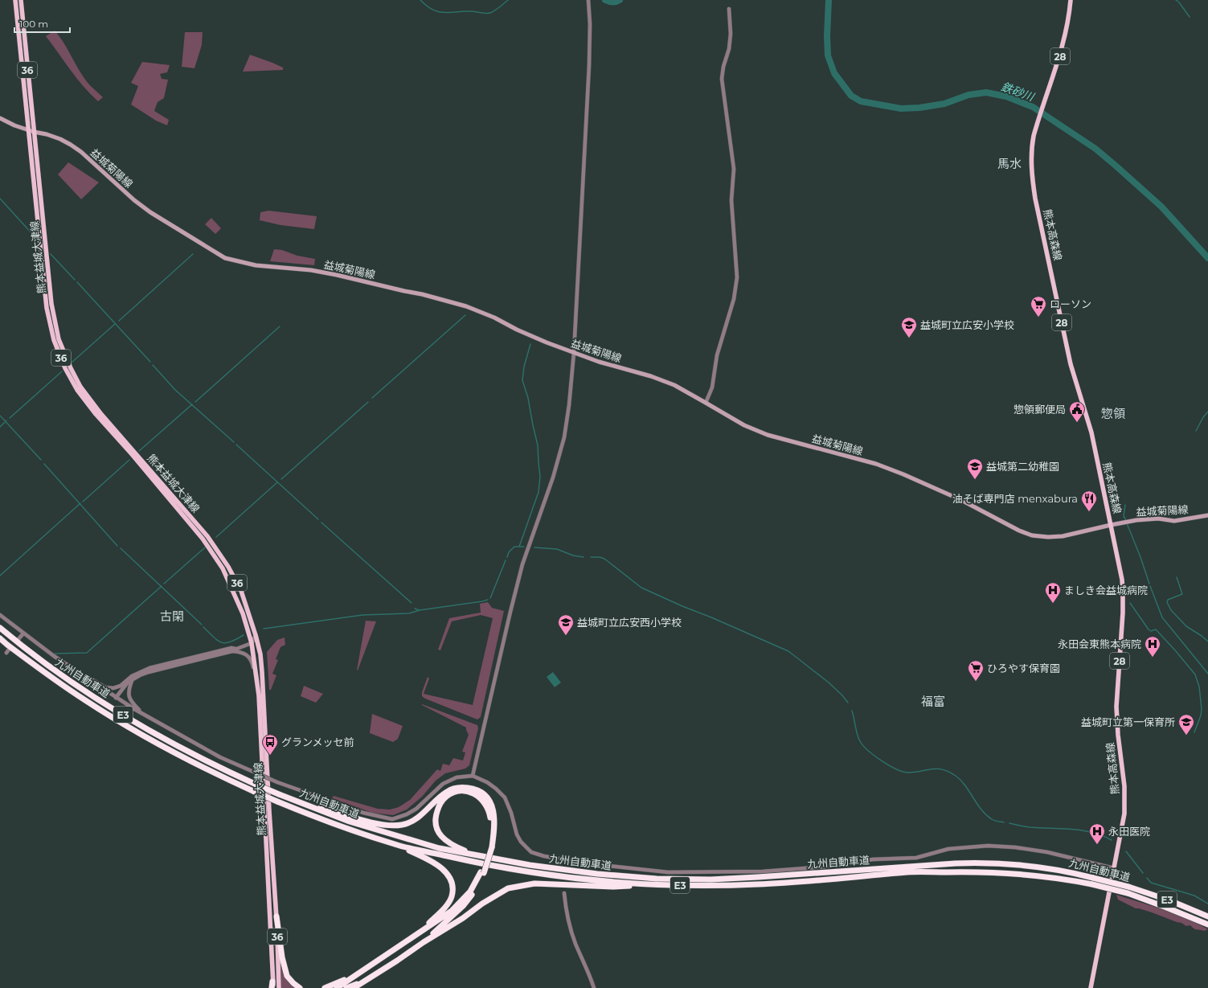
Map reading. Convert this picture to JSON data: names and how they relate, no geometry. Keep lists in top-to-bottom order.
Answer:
{
  "streets": {
    "highway": ["九州自動車道", "E3"],
    "main road": [
      "28",
      "36",
      "益城菊陽線",
      "熊本高森線",
      "熊本益城大津線"
    ]
  },
  "crossings": [
    ["益城菊陽線", "熊本高森線"],
    ["益城菊陽線", "熊本益城大津線"]
  ],
  "districts": [
    "馬水",
    "惣領",
    "古閑",
    "福富"
  ],
  "water": ["鉄砂川"],
  "places": {
    "supermarket": ["ローソン", "ひろやす保育園"],
    "school or university": [
      "益城町立広安小学校",
      "益城第二幼稚園",
      "益城町立広安西小学校",
      "益城町立第一保育所"
    ],
    "public building": ["惣領郵便局"],
    "restaurant": ["油そば専門店 menxabura"],
    "hospital": ["ましき会益城病院", "永田会東熊本病院", "永田医院"],
    "bus stop": ["グランメッセ前"]
  },
  "scale_bar": "100 m"
}
